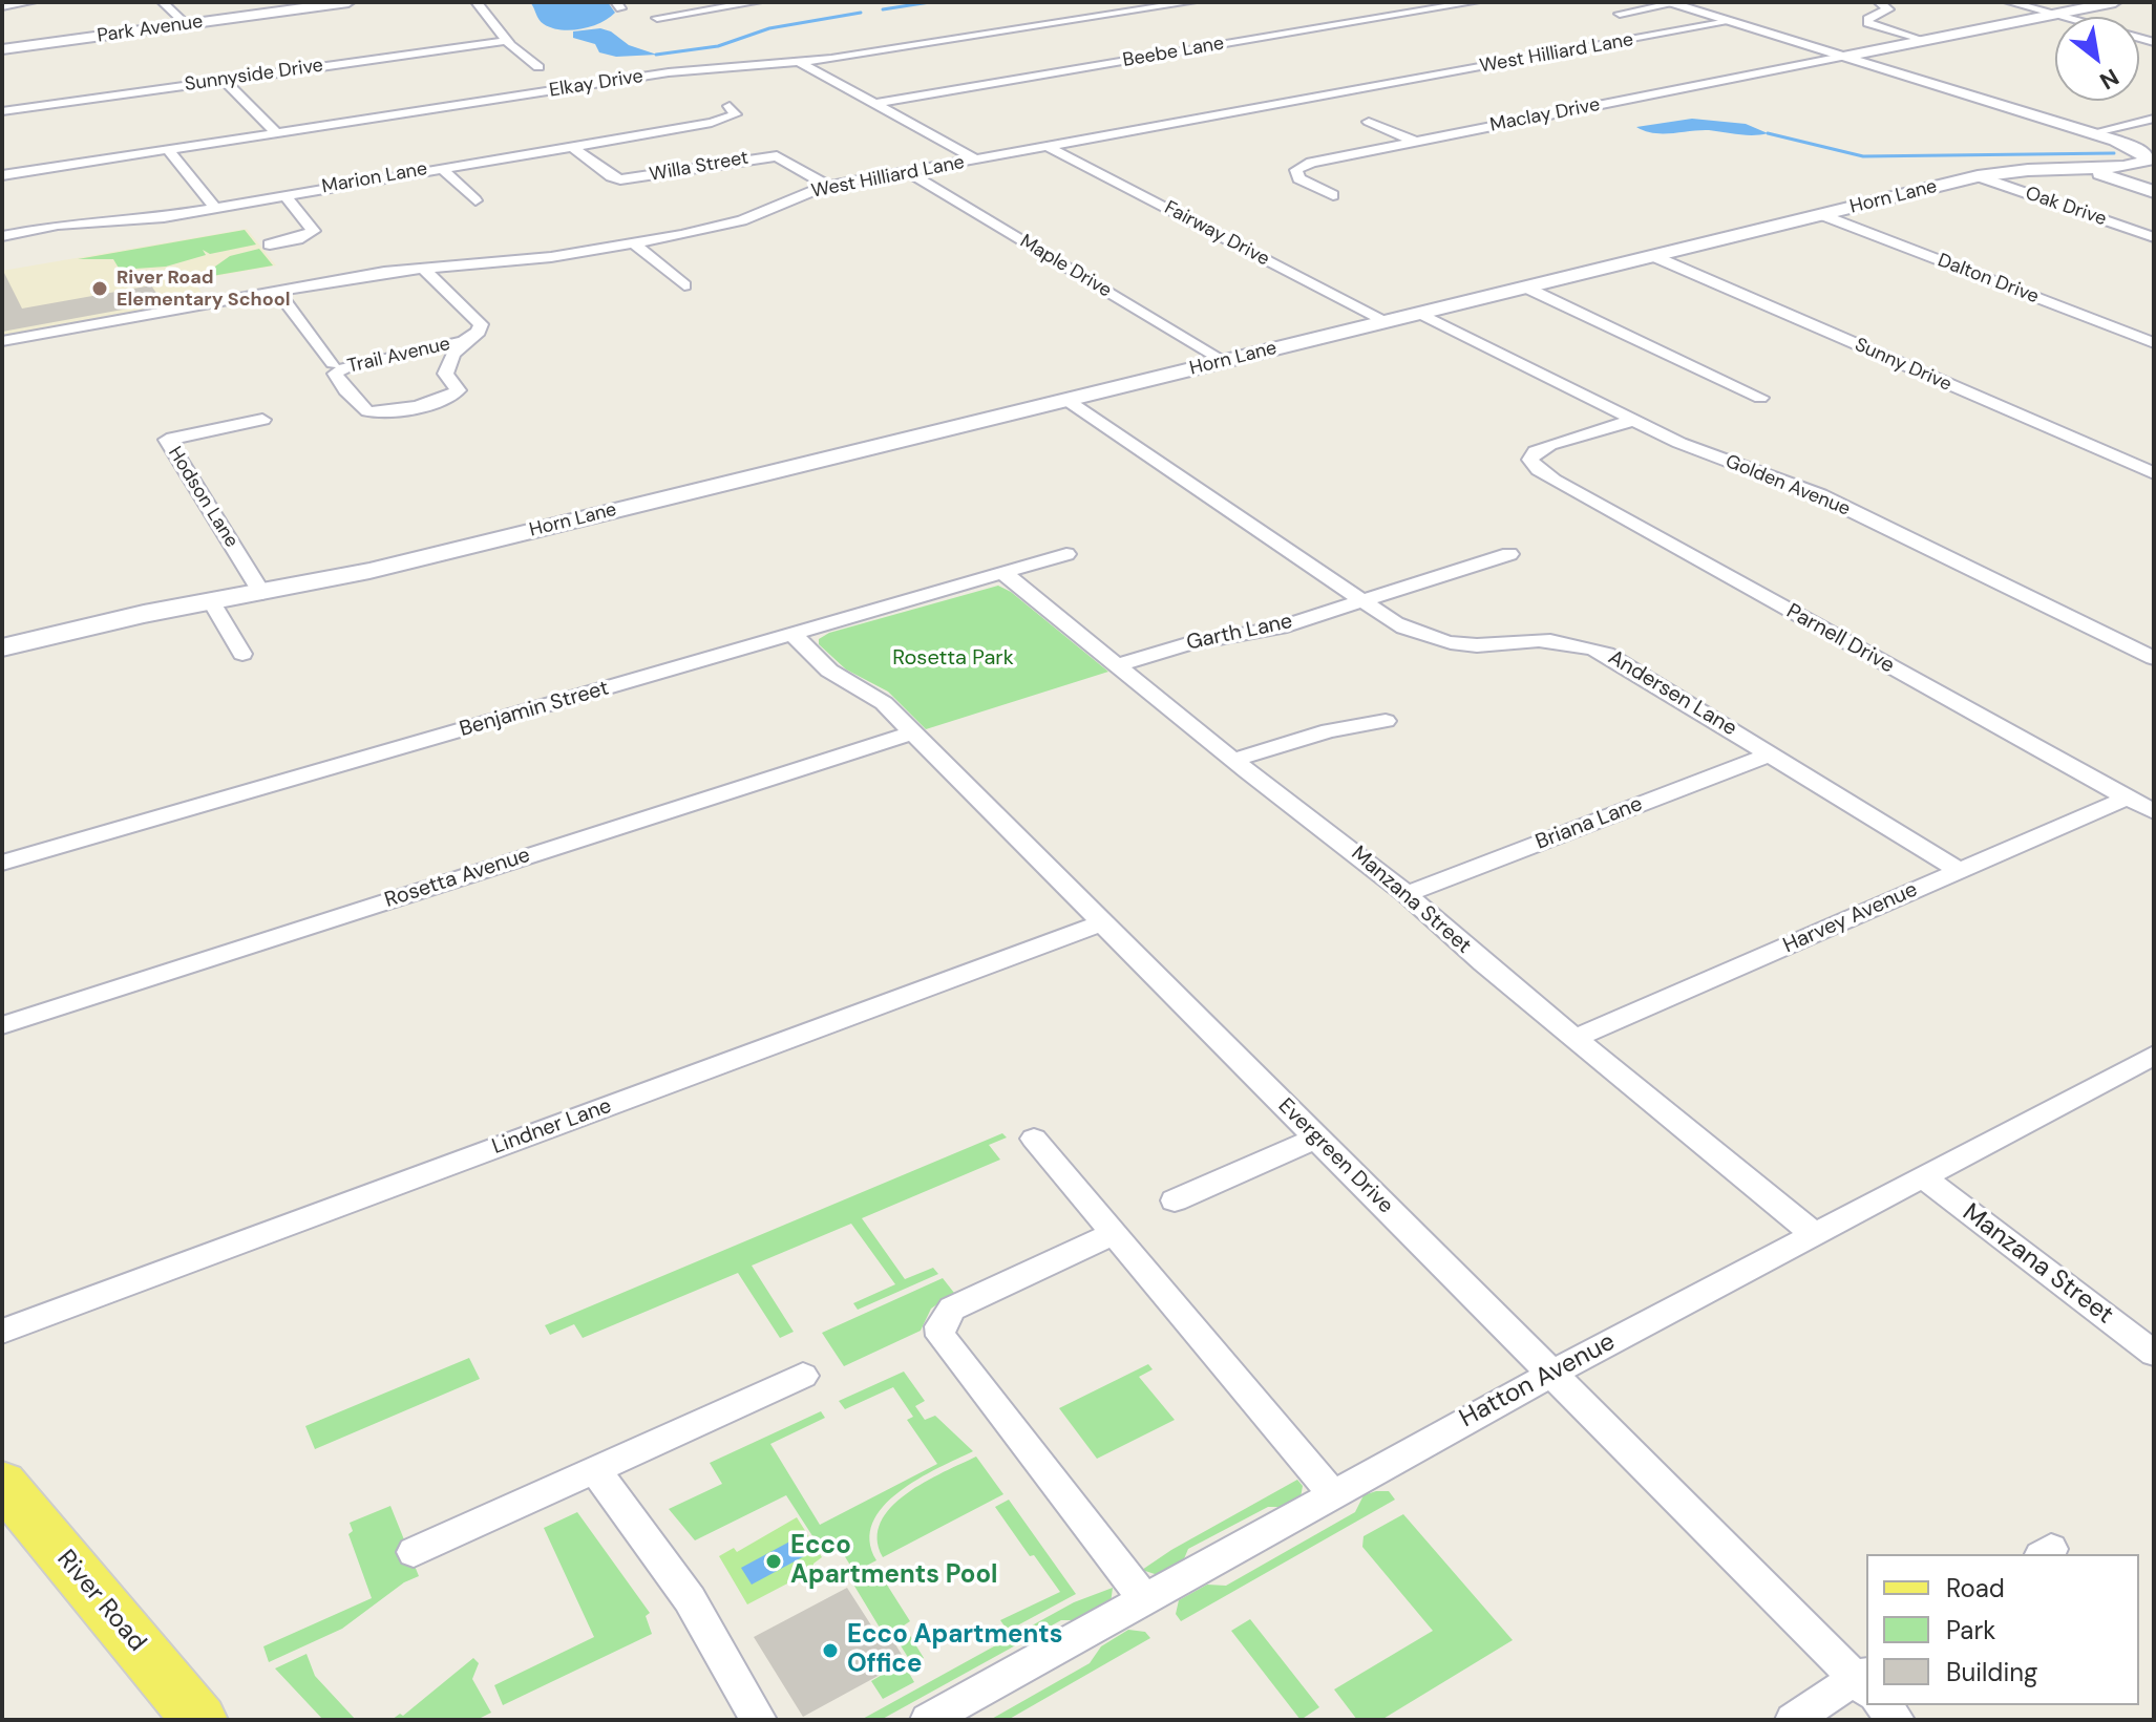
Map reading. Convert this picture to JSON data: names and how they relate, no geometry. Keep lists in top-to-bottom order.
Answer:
{
  "streets": {
    "main road": ["River Road"],
    "street": [
      "Park Avenue",
      "Beebe Lane",
      "West Hilliard Lane",
      "Sunnyside Drive",
      "Elkay Drive",
      "Maclay Drive",
      "Willa Street",
      "Marion Lane",
      "Horn Lane",
      "Oak Drive",
      "Fairway Drive",
      "Maple Drive",
      "Dalton Drive",
      "Trail Avenue",
      "Sunny Drive",
      "Golden Avenue",
      "Hodson Lane",
      "Garth Lane",
      "Parnell Drive",
      "Andersen Lane",
      "Benjamin Street",
      "Briana Lane",
      "Rosetta Avenue",
      "Manzana Street",
      "Harvey Avenue",
      "Lindner Lane",
      "Evergreen Drive",
      "Hatton Avenue"
    ]
  },
  "crossings": [
    ["West Hilliard Lane", "Willa Street"],
    ["West Hilliard Lane", "Horn Lane"],
    ["West Hilliard Lane", "Fairway Drive"],
    ["West Hilliard Lane", "Maple Drive"],
    ["Maclay Drive", "Horn Lane"],
    ["Willa Street", "Marion Lane"],
    ["Horn Lane", "Oak Drive"],
    ["Horn Lane", "Fairway Drive"],
    ["Horn Lane", "Maple Drive"],
    ["Horn Lane", "Dalton Drive"],
    ["Horn Lane", "Sunny Drive"],
    ["Horn Lane", "Golden Avenue"],
    ["Horn Lane", "Hodson Lane"],
    ["Horn Lane", "Andersen Lane"],
    ["Golden Avenue", "Parnell Drive"],
    ["Garth Lane", "Andersen Lane"],
    ["Garth Lane", "Manzana Street"],
    ["Parnell Drive", "Harvey Avenue"],
    ["Andersen Lane", "Briana Lane"],
    ["Andersen Lane", "Harvey Avenue"],
    ["Benjamin Street", "Manzana Street"],
    ["Benjamin Street", "Evergreen Drive"],
    ["Briana Lane", "Manzana Street"],
    ["Rosetta Avenue", "Evergreen Drive"],
    ["Manzana Street", "Harvey Avenue"],
    ["Manzana Street", "Hatton Avenue"],
    ["Lindner Lane", "Evergreen Drive"],
    ["Evergreen Drive", "Hatton Avenue"]
  ],
  "parks": ["Rosetta Park"],
  "places": ["River Road Elementary School", "Ecco Apartments Pool", "Ecco Apartments Office"],
  "legend": ["Road", "Park", "Building"],
  "north": "bottom right"
}
